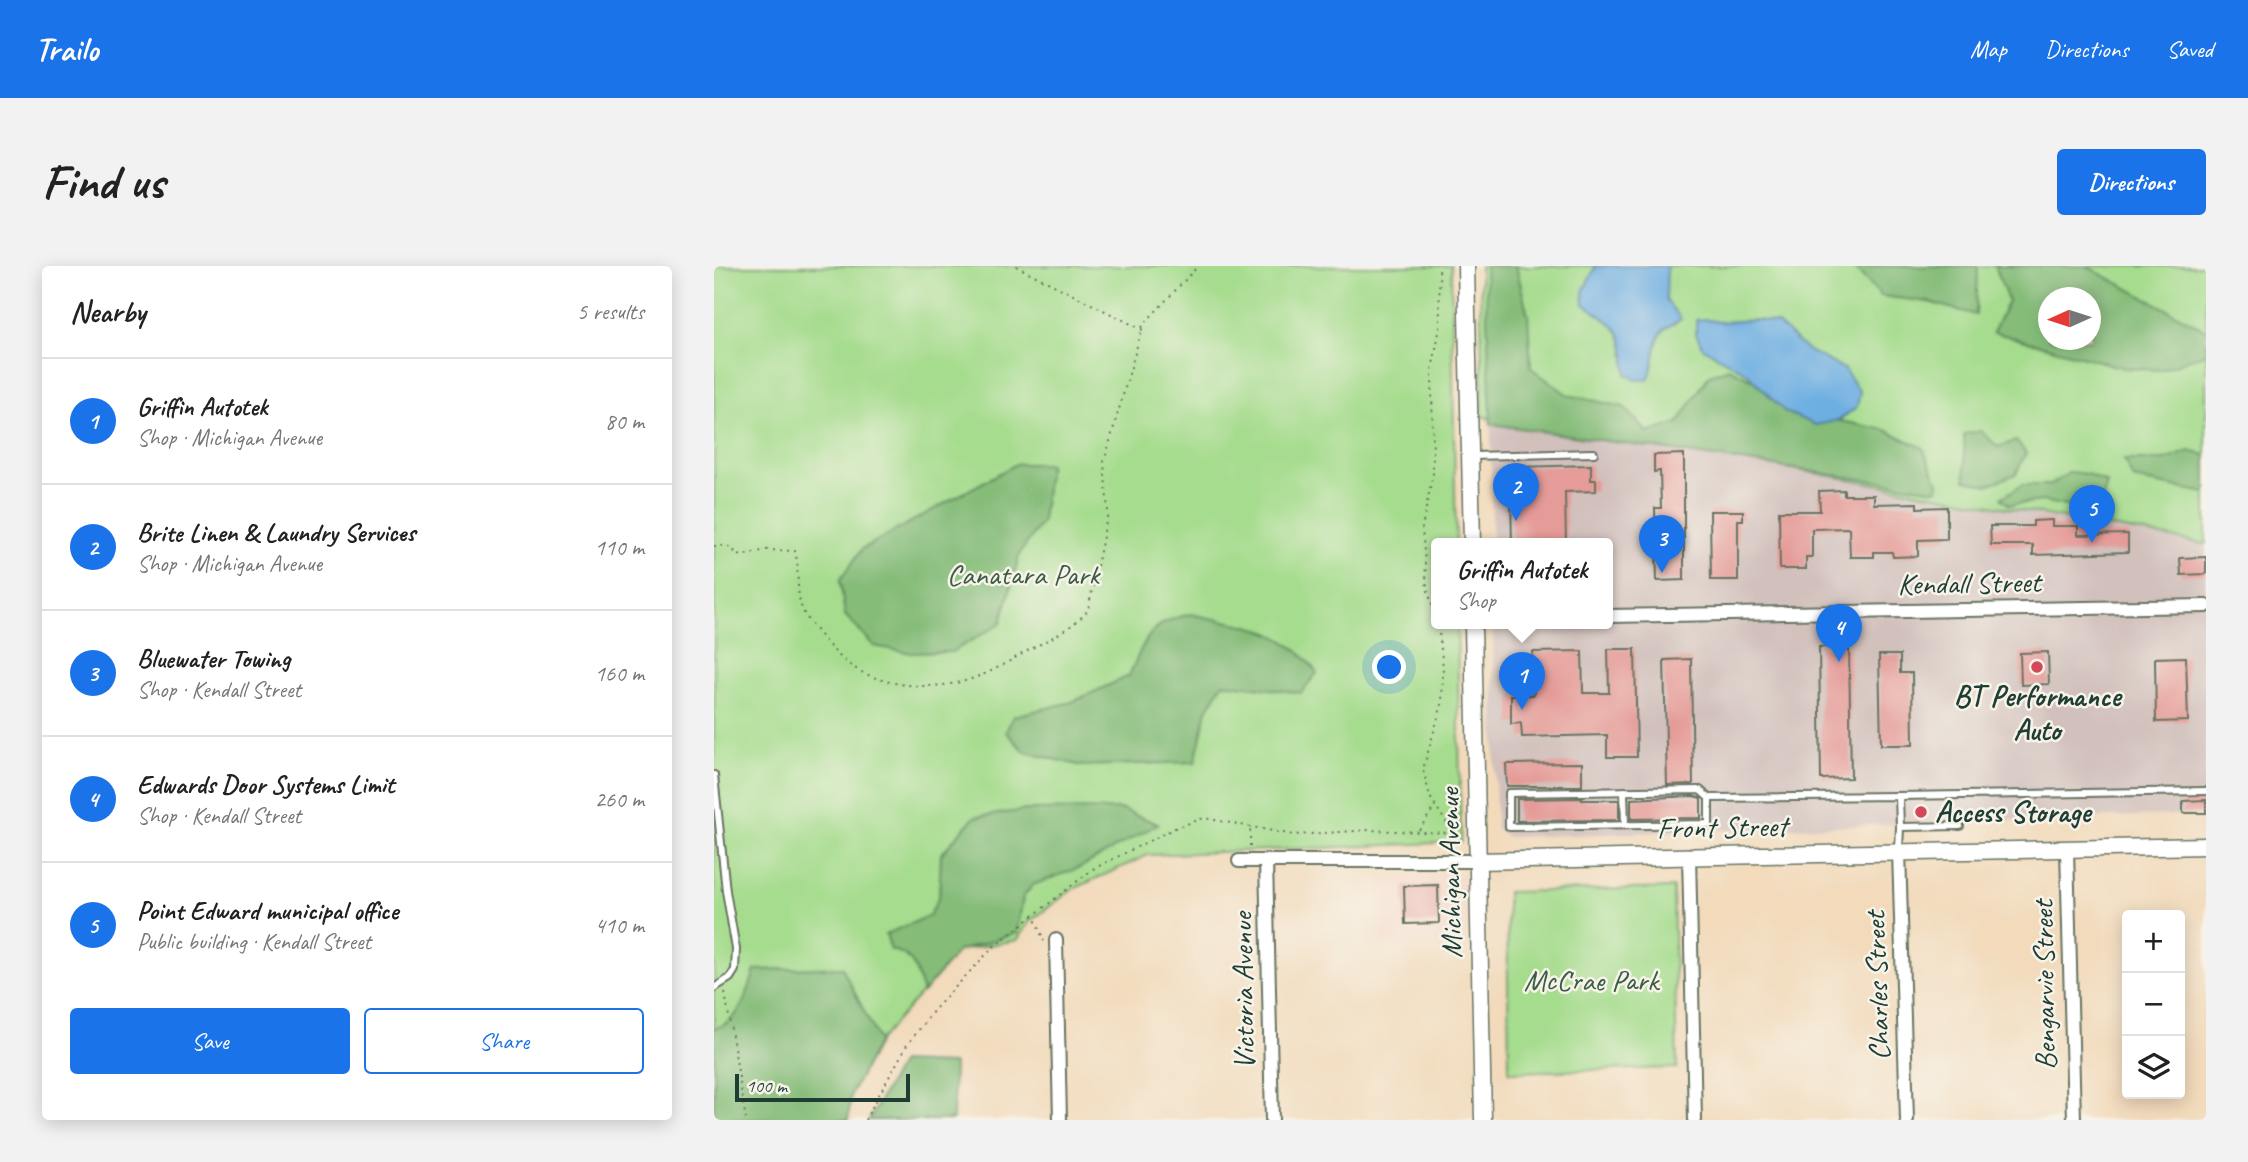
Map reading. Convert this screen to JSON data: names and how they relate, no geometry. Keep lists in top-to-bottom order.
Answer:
{
  "streets": {
    "main road": ["Front Street", "Michigan Avenue"],
    "street": [
      "Kendall Street",
      "Bengarvie Street",
      "Charles Street",
      "Victoria Avenue"
    ]
  },
  "crossings": [
    ["Front Street", "Michigan Avenue"],
    ["Front Street", "Bengarvie Street"],
    ["Front Street", "Charles Street"],
    ["Front Street", "Victoria Avenue"]
  ],
  "parks": ["Canatara Park", "McCrae Park"],
  "places": ["BT Performance Auto", "Access Storage"],
  "scale_bar": "100 m",
  "north": "left",
  "page": {
    "header": "Trailo",
    "nav": ["Map", "Directions", "Saved"],
    "buttons": [
      "Directions",
      ["Save", "Share"]
    ],
    "title": "Find us",
    "heading": ["Nearby", "5 results"],
    "list": [
      {
        "mark": "1",
        "name": "Griffin Autotek",
        "note": "Shop · Michigan Avenue",
        "value": "80 m"
      },
      {
        "mark": "2",
        "name": "Brite Linen & Laundry Services",
        "note": "Shop · Michigan Avenue",
        "value": "110 m"
      },
      {
        "mark": "3",
        "name": "Bluewater Towing",
        "note": "Shop · Kendall Street",
        "value": "160 m"
      },
      {
        "mark": "4",
        "name": "Edwards Door Systems Limit",
        "note": "Shop · Kendall Street",
        "value": "260 m"
      },
      {
        "mark": "5",
        "name": "Point Edward municipal office",
        "note": "Public building · Kendall Street",
        "value": "410 m"
      }
    ],
    "pins": [
      "2",
      "5",
      "3",
      "4",
      "1"
    ],
    "popup": ["Griffin Autotek", "Shop"],
    "map_buttons": ["+", "−"],
    "scale": "100 m"
  }
}
